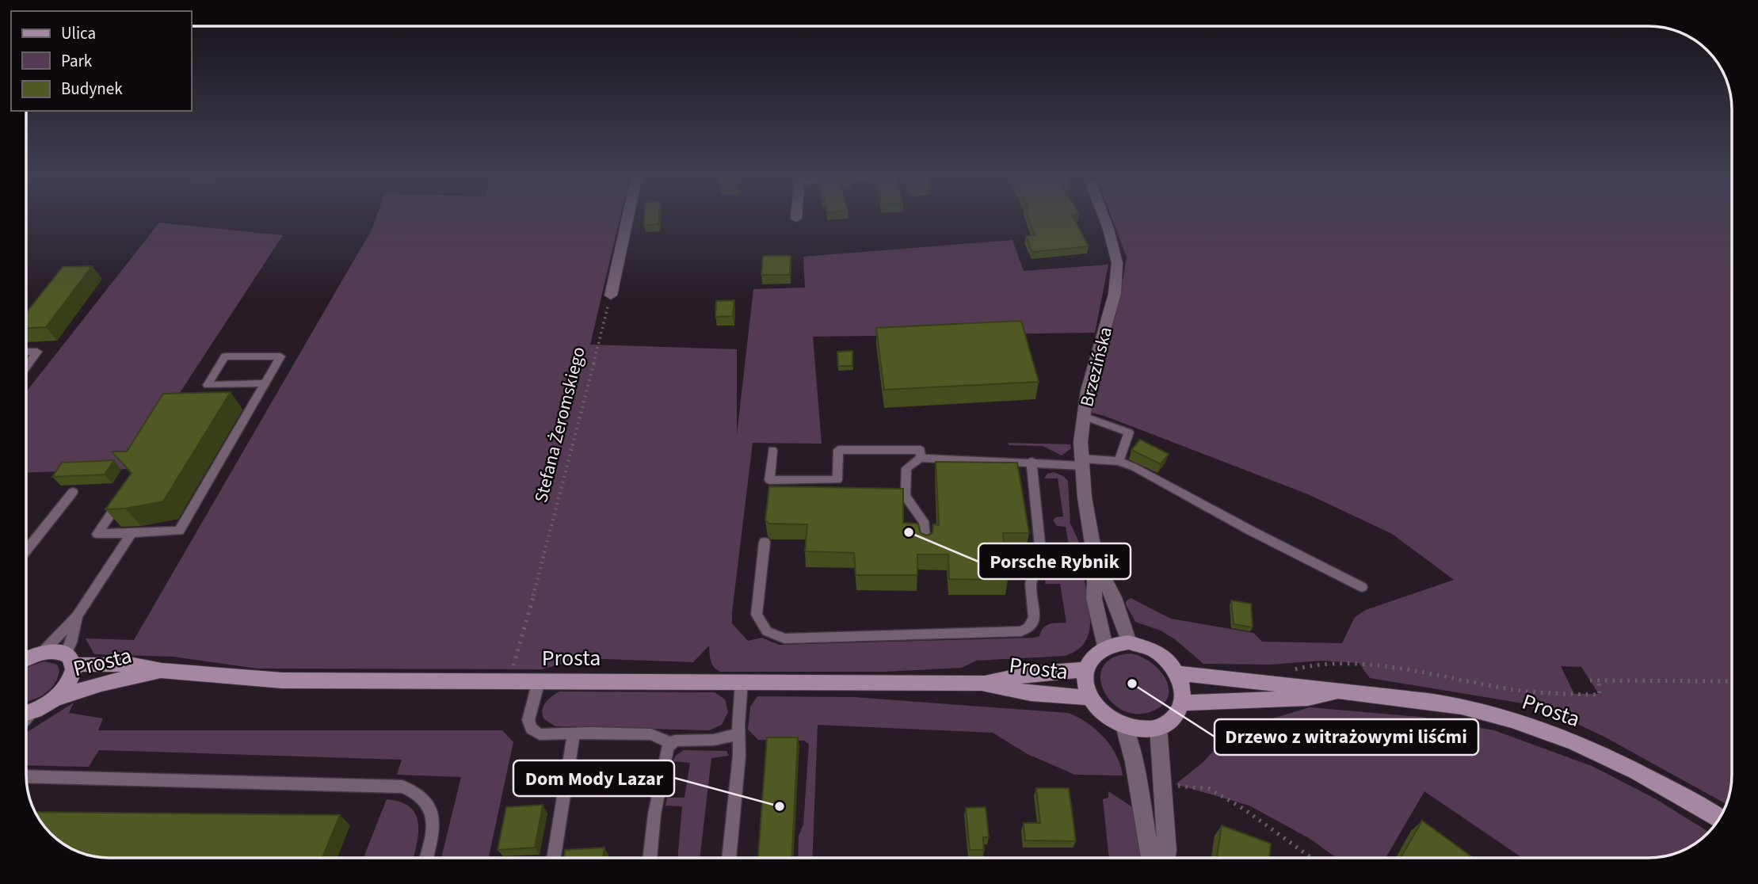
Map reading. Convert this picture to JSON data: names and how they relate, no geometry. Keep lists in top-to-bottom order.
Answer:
{
  "streets": {
    "main road": ["Prosta"],
    "street": ["Brzezińska"],
    "path": ["Stefana Żeromskiego"]
  },
  "crossings": [
    ["Brzezińska", "Prosta"],
    ["Stefana Żeromskiego", "Prosta"]
  ],
  "places": ["Porsche Rybnik", "Drzewo z witrażowymi liśćmi", "Dom Mody Lazar"],
  "legend": ["Ulica", "Park", "Budynek"]
}
